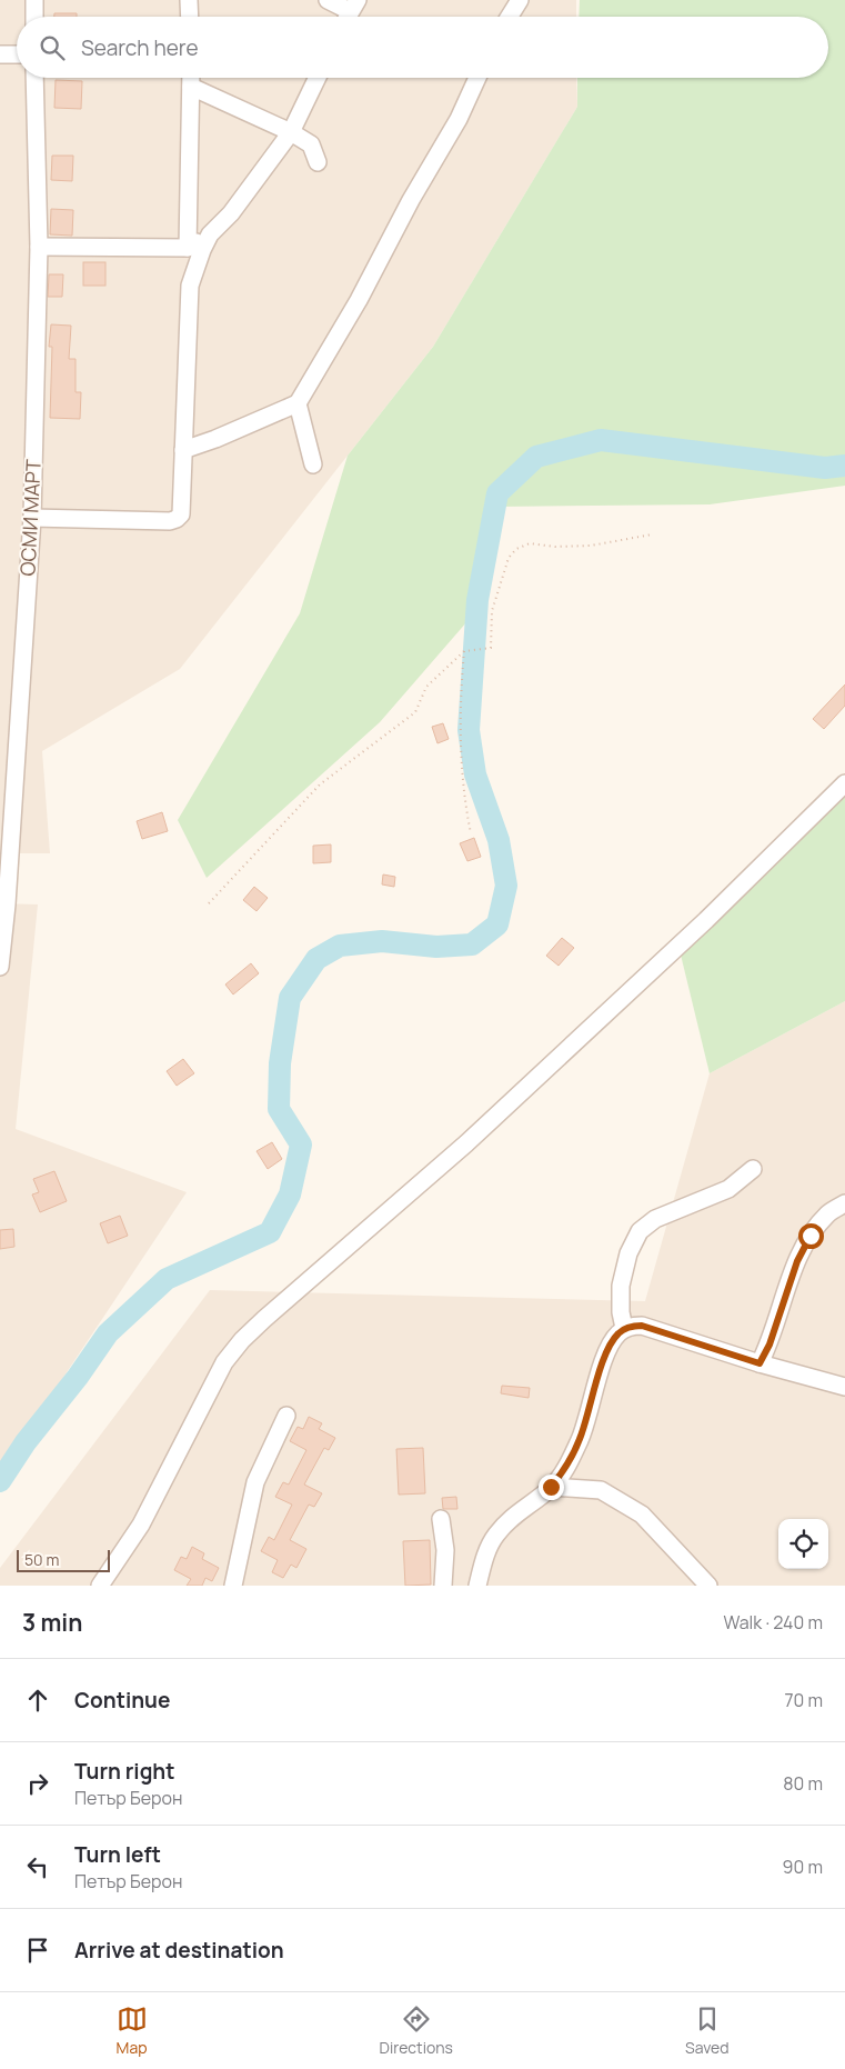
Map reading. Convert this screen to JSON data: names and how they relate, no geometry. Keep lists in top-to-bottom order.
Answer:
{
  "streets": {
    "street": ["ОСМИ МАРТ"]
  },
  "scale_bar": "50 m",
  "page": {
    "search": "Search here",
    "scale": "50 m",
    "heading": ["3 min", "Walk · 240 m"],
    "list": [
      ["Continue", "70 m"],
      ["Turn right", "Петър Берон", "80 m"],
      ["Turn left", "Петър Берон", "90 m"],
      "Arrive at destination"
    ],
    "nav": ["Map", "Directions", "Saved"]
  }
}
